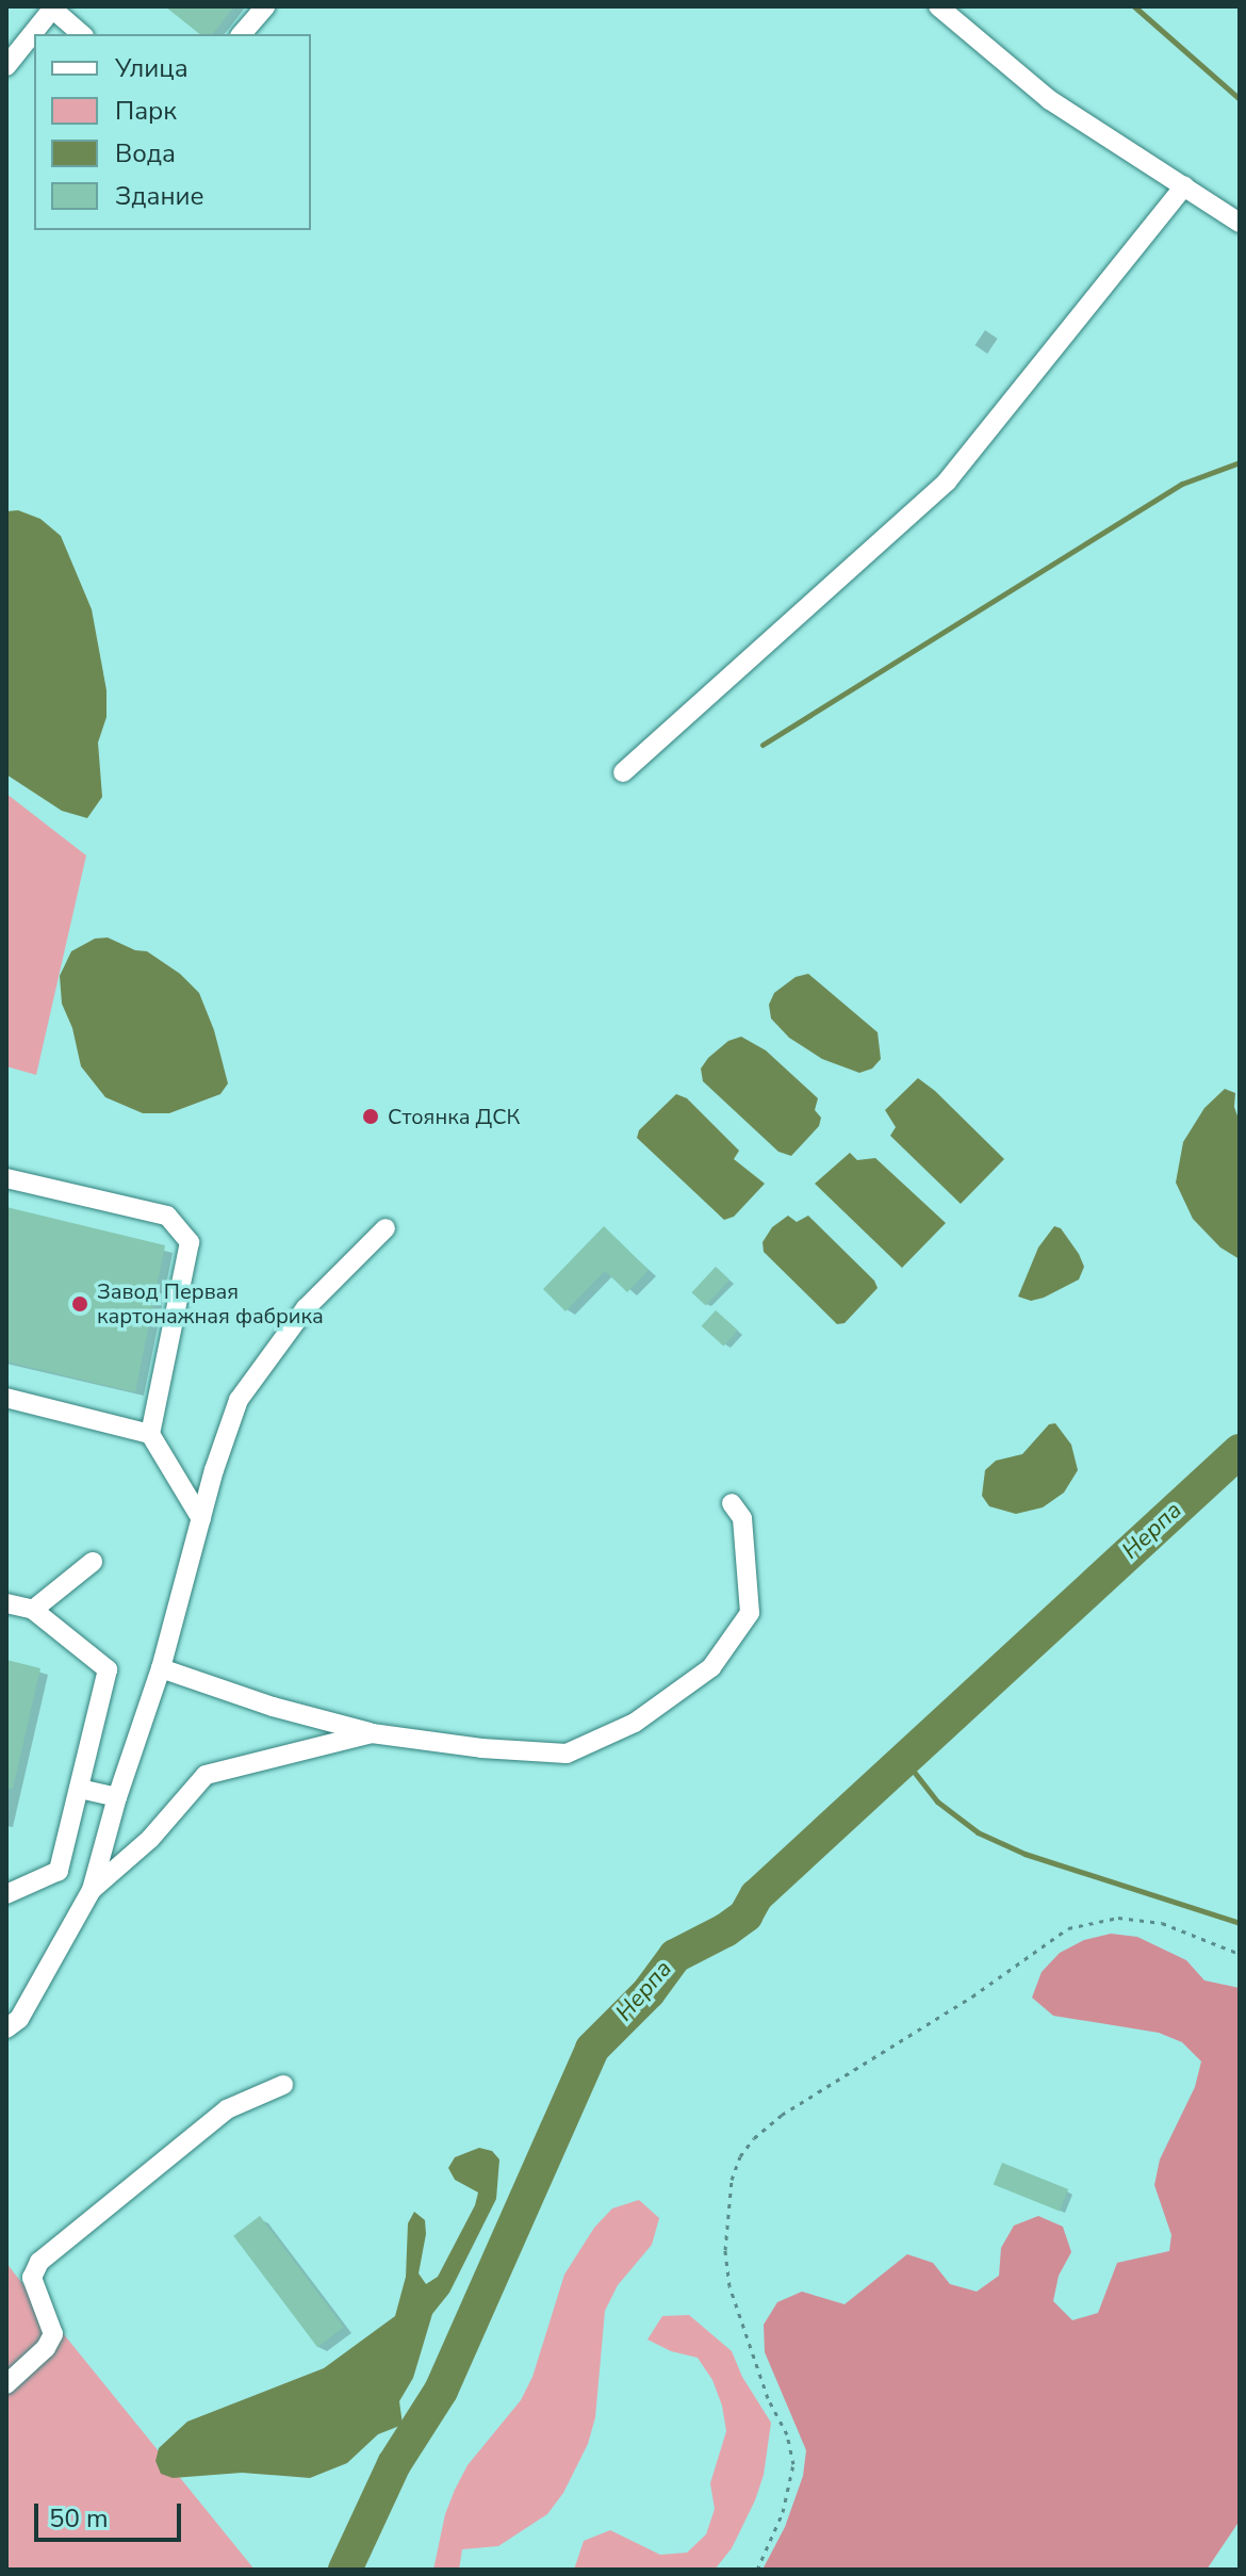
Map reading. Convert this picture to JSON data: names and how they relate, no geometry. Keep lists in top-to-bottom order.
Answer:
{
  "water": ["Нерпа"],
  "places": ["Стоянка ДСК", "Завод Первая картонажная фабрика"],
  "legend": [
    "Улица",
    "Парк",
    "Вода",
    "Здание"
  ],
  "scale_bar": "50 m"
}
